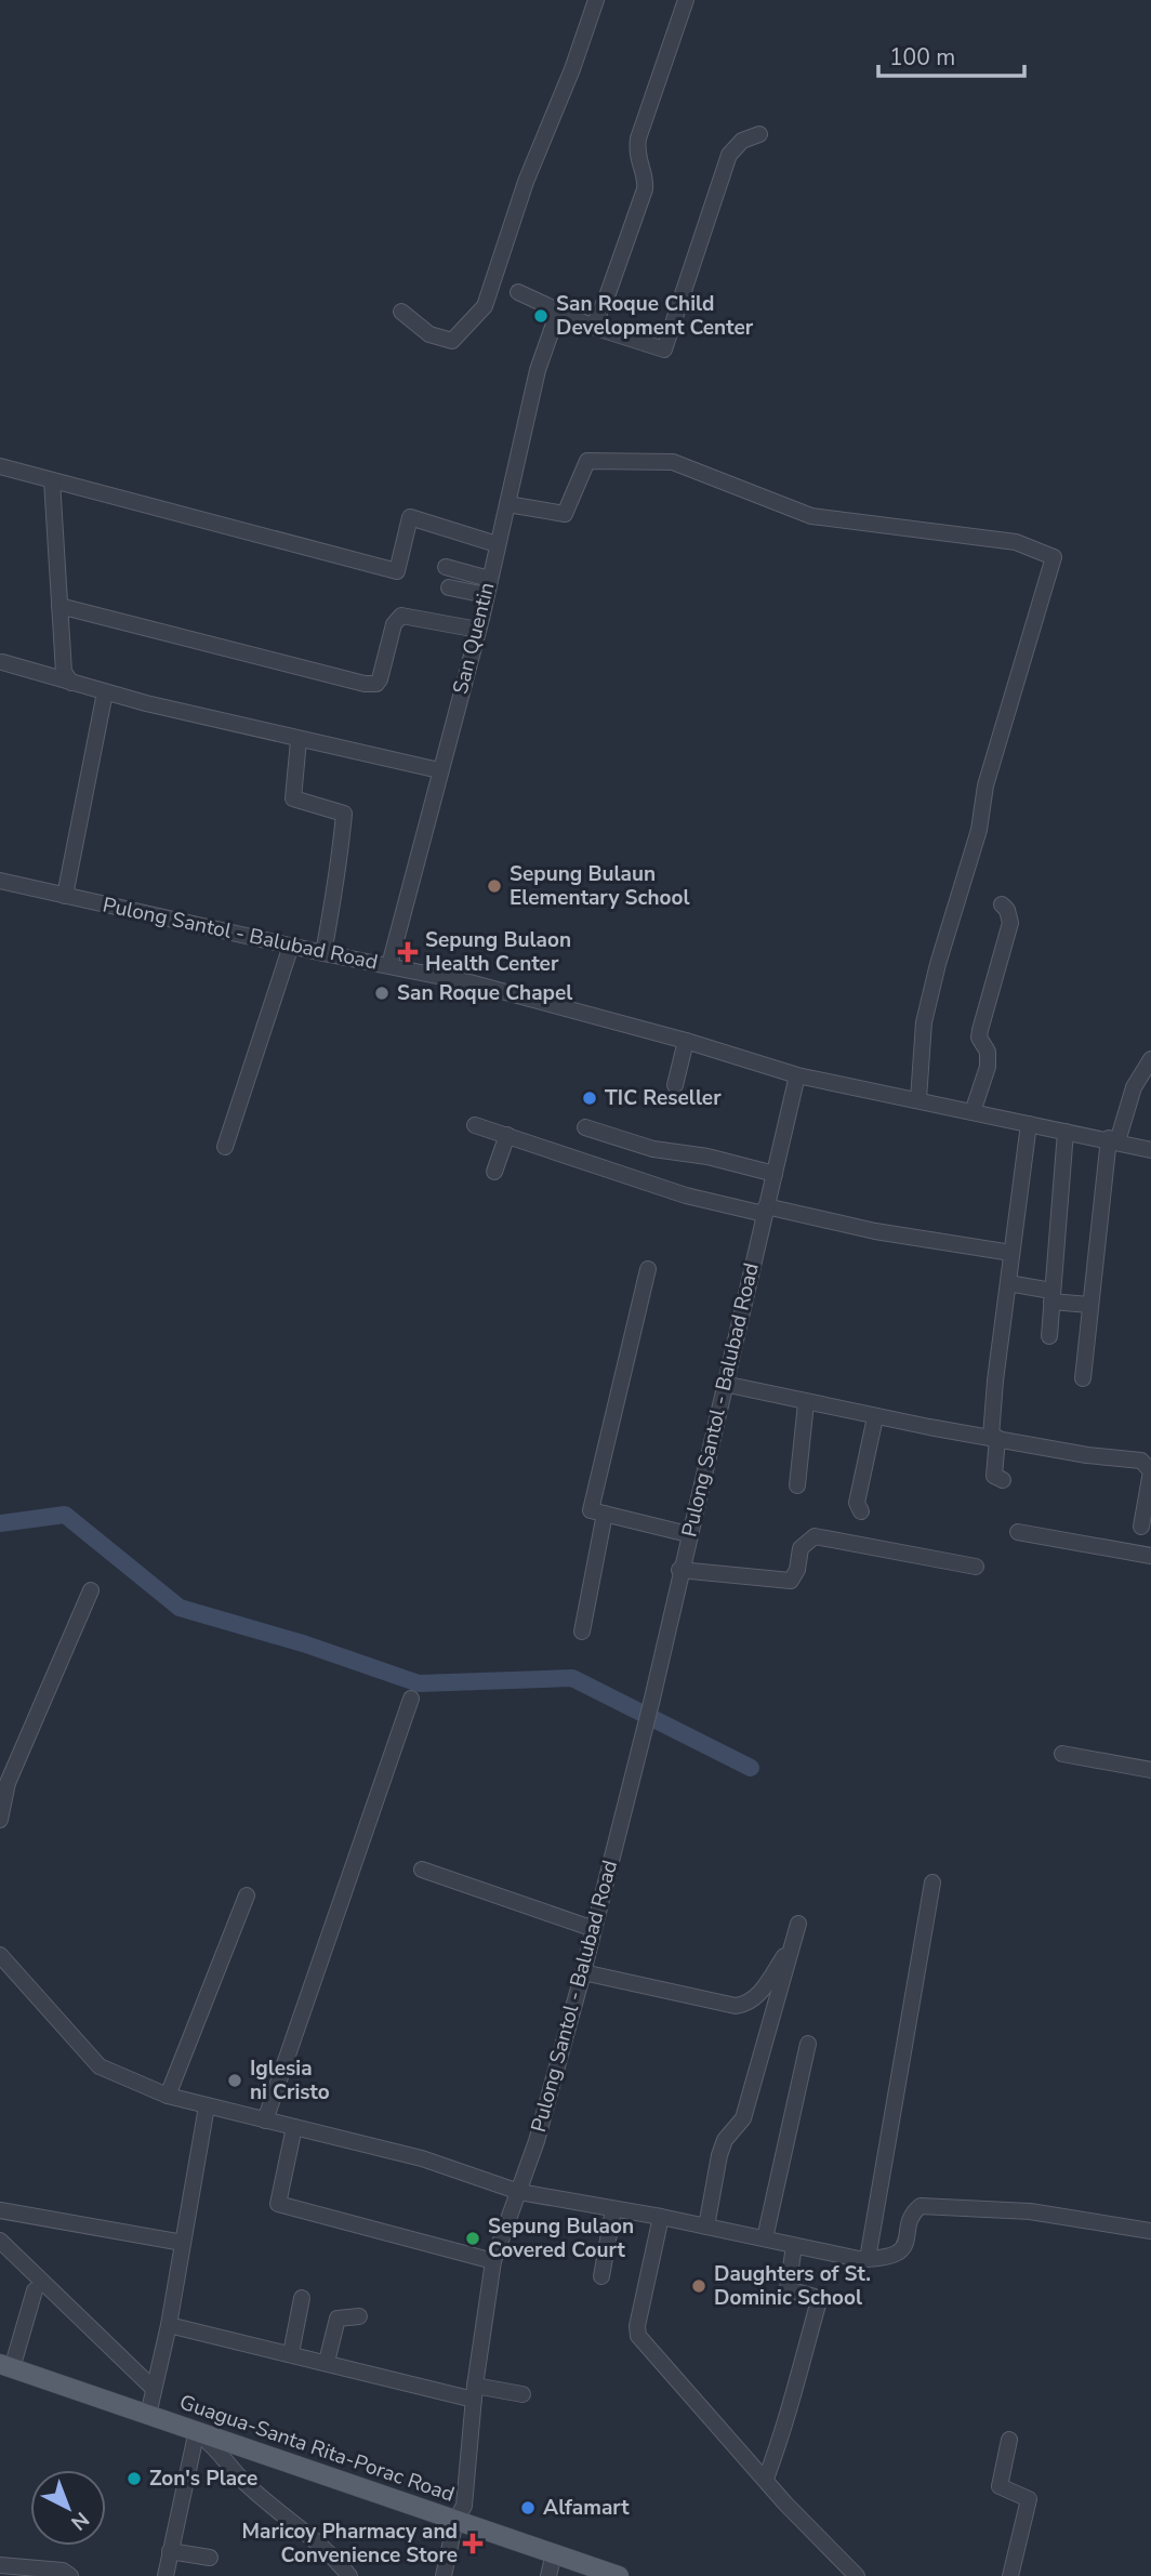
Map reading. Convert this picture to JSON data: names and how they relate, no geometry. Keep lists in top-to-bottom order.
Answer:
{
  "streets": {
    "main road": ["Guagua-Santa Rita-Porac Road"],
    "street": ["San Quentin", "Pulong Santol - Balubad Road"]
  },
  "crossings": [
    ["San Quentin", "Pulong Santol - Balubad Road"],
    ["Pulong Santol - Balubad Road", "Guagua-Santa Rita-Porac Road"]
  ],
  "places": {
    "other": [
      "San Roque Child Development Center",
      "Sepung Bulaun Elementary School",
      "San Roque Chapel",
      "TIC Reseller",
      "Iglesia ni Cristo",
      "Sepung Bulaon Covered Court",
      "Daughters of St. Dominic School",
      "Zon's Place",
      "Alfamart"
    ],
    "health": ["Sepung Bulaon Health Center", "Maricoy Pharmacy and Convenience Store"]
  },
  "scale_bar": "100 m",
  "north": "bottom right"
}
